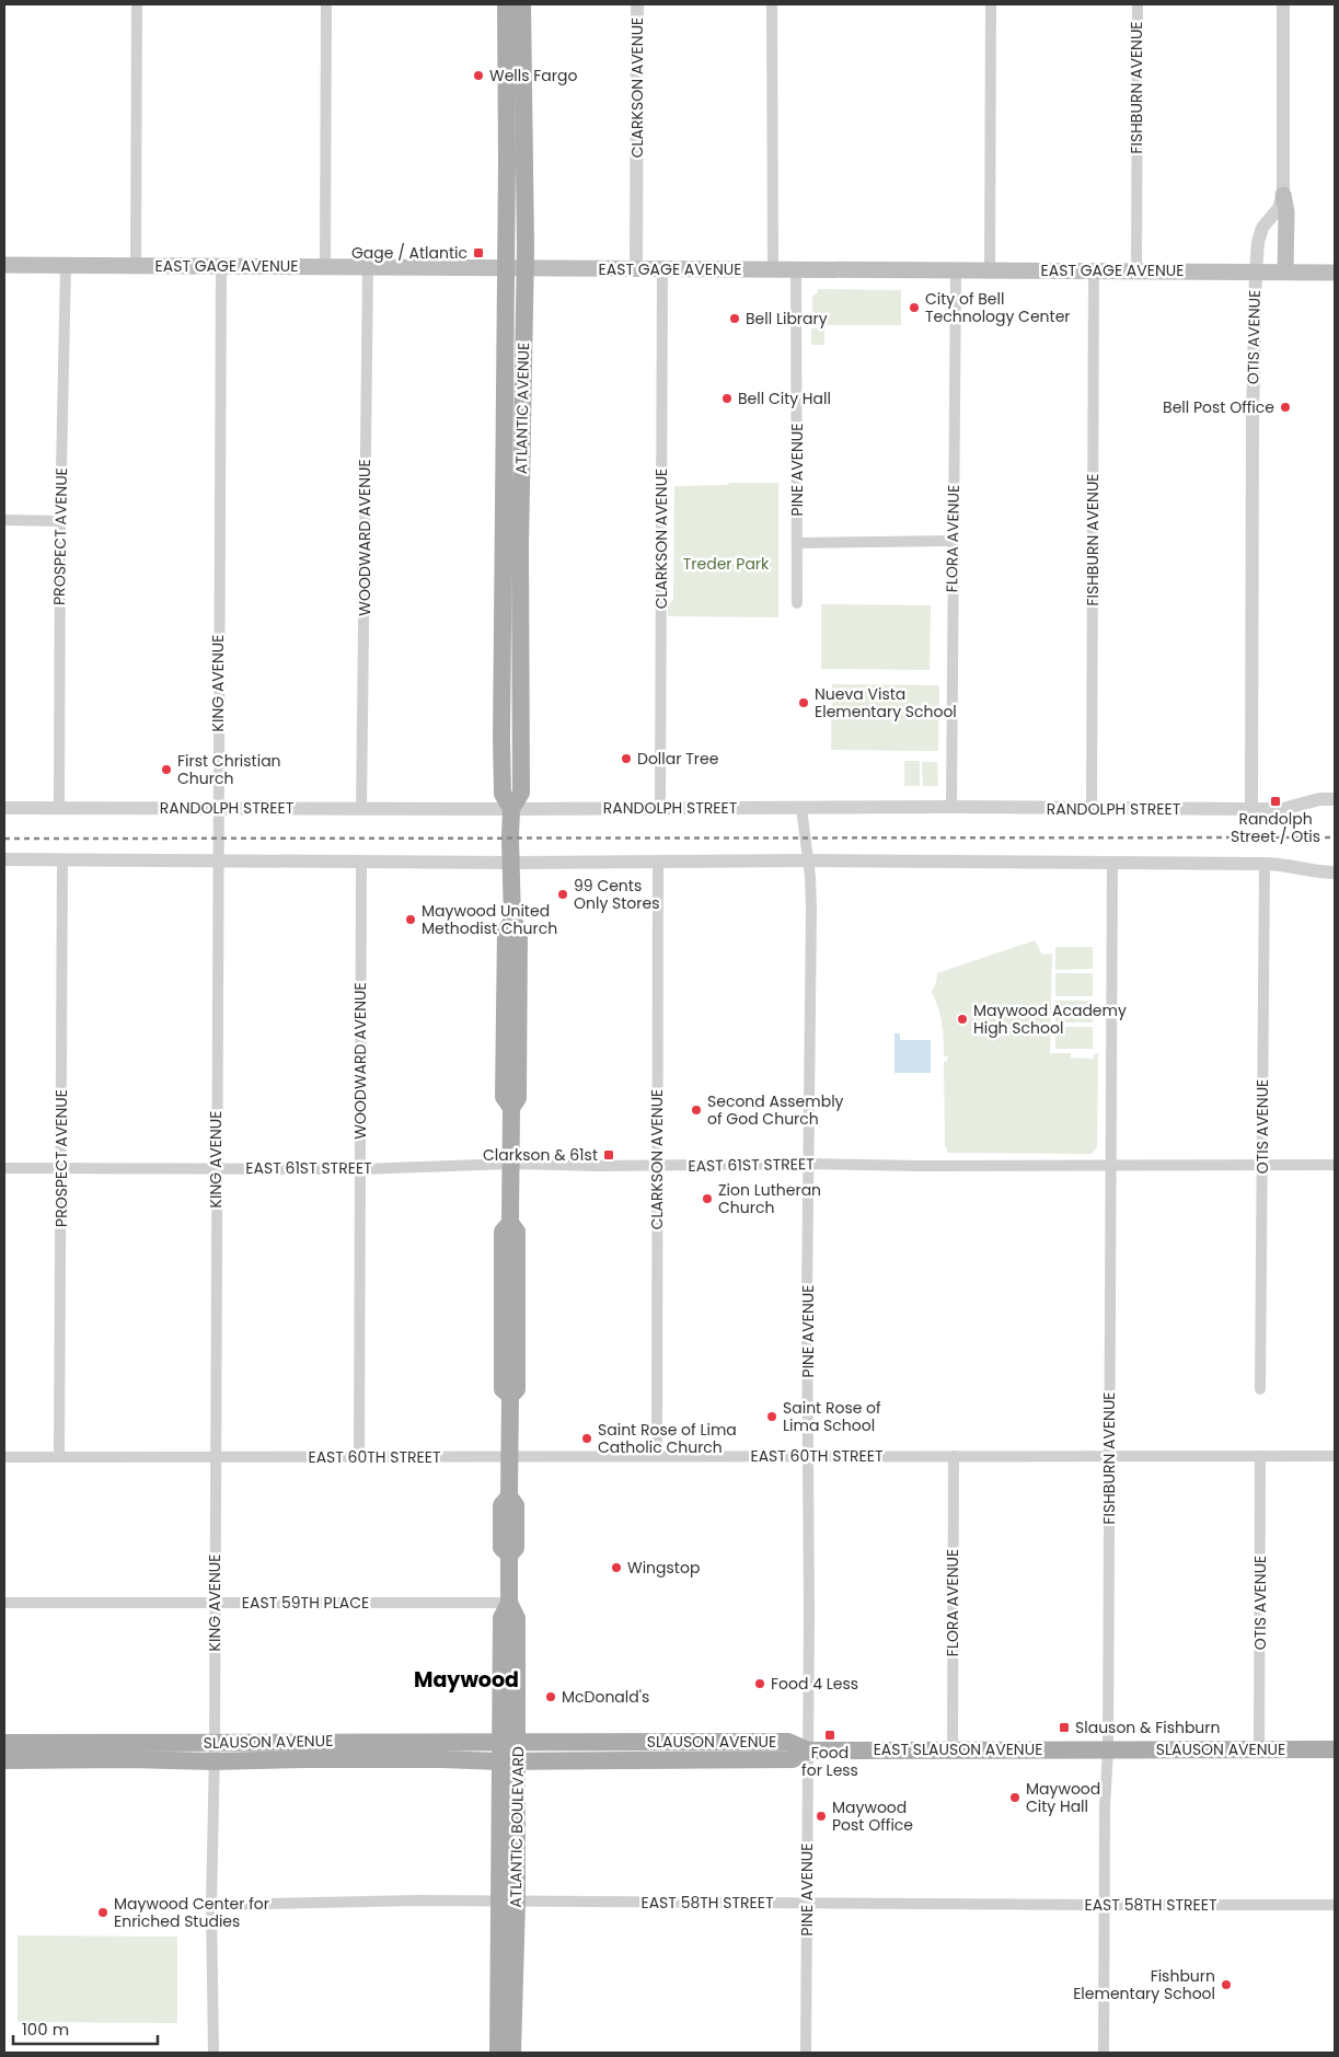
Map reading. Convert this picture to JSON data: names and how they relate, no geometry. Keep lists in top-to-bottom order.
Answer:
{
  "streets": {
    "main road": [
      "EAST GAGE AVENUE",
      "ATLANTIC AVENUE",
      "SLAUSON AVENUE",
      "EAST SLAUSON AVENUE",
      "ATLANTIC BOULEVARD"
    ],
    "street": [
      "CLARKSON AVENUE",
      "FISHBURN AVENUE",
      "OTIS AVENUE",
      "PINE AVENUE",
      "PROSPECT AVENUE",
      "WOODWARD AVENUE",
      "FLORA AVENUE",
      "KING AVENUE",
      "RANDOLPH STREET",
      "EAST 61ST STREET",
      "EAST 60TH STREET",
      "EAST 59TH PLACE",
      "EAST 58TH STREET"
    ]
  },
  "crossings": [
    ["CLARKSON AVENUE", "EAST GAGE AVENUE"],
    ["CLARKSON AVENUE", "RANDOLPH STREET"],
    ["CLARKSON AVENUE", "EAST 61ST STREET"],
    ["CLARKSON AVENUE", "EAST 60TH STREET"],
    ["FISHBURN AVENUE", "EAST GAGE AVENUE"],
    ["FISHBURN AVENUE", "RANDOLPH STREET"],
    ["FISHBURN AVENUE", "EAST 61ST STREET"],
    ["FISHBURN AVENUE", "EAST 60TH STREET"],
    ["FISHBURN AVENUE", "SLAUSON AVENUE"],
    ["FISHBURN AVENUE", "EAST SLAUSON AVENUE"],
    ["FISHBURN AVENUE", "EAST 58TH STREET"],
    ["EAST GAGE AVENUE", "OTIS AVENUE"],
    ["EAST GAGE AVENUE", "ATLANTIC AVENUE"],
    ["EAST GAGE AVENUE", "PINE AVENUE"],
    ["EAST GAGE AVENUE", "PROSPECT AVENUE"],
    ["EAST GAGE AVENUE", "WOODWARD AVENUE"],
    ["EAST GAGE AVENUE", "FLORA AVENUE"],
    ["EAST GAGE AVENUE", "KING AVENUE"],
    ["OTIS AVENUE", "RANDOLPH STREET"],
    ["OTIS AVENUE", "EAST 61ST STREET"],
    ["OTIS AVENUE", "EAST 60TH STREET"],
    ["OTIS AVENUE", "SLAUSON AVENUE"],
    ["ATLANTIC AVENUE", "RANDOLPH STREET"],
    ["ATLANTIC AVENUE", "ATLANTIC BOULEVARD"],
    ["PINE AVENUE", "RANDOLPH STREET"],
    ["PINE AVENUE", "EAST 61ST STREET"],
    ["PINE AVENUE", "EAST 60TH STREET"],
    ["PINE AVENUE", "SLAUSON AVENUE"],
    ["PINE AVENUE", "EAST SLAUSON AVENUE"],
    ["PINE AVENUE", "EAST 58TH STREET"],
    ["PROSPECT AVENUE", "RANDOLPH STREET"],
    ["PROSPECT AVENUE", "EAST 61ST STREET"],
    ["PROSPECT AVENUE", "EAST 60TH STREET"],
    ["WOODWARD AVENUE", "RANDOLPH STREET"],
    ["WOODWARD AVENUE", "EAST 61ST STREET"],
    ["WOODWARD AVENUE", "EAST 60TH STREET"],
    ["FLORA AVENUE", "RANDOLPH STREET"],
    ["FLORA AVENUE", "EAST 60TH STREET"],
    ["FLORA AVENUE", "EAST SLAUSON AVENUE"],
    ["KING AVENUE", "RANDOLPH STREET"],
    ["KING AVENUE", "EAST 61ST STREET"],
    ["KING AVENUE", "EAST 60TH STREET"],
    ["KING AVENUE", "EAST 59TH PLACE"],
    ["KING AVENUE", "SLAUSON AVENUE"],
    ["KING AVENUE", "EAST 58TH STREET"],
    ["EAST 61ST STREET", "ATLANTIC BOULEVARD"],
    ["EAST 60TH STREET", "ATLANTIC BOULEVARD"],
    ["EAST 59TH PLACE", "ATLANTIC BOULEVARD"],
    ["SLAUSON AVENUE", "EAST SLAUSON AVENUE"],
    ["SLAUSON AVENUE", "ATLANTIC BOULEVARD"],
    ["ATLANTIC BOULEVARD", "EAST 58TH STREET"]
  ],
  "districts": ["Maywood"],
  "parks": ["Treder Park"],
  "places": {
    "other": [
      "Wells Fargo",
      "City of Bell Technology Center",
      "Bell Library",
      "Bell City Hall",
      "Bell Post Office",
      "Nueva Vista Elementary School",
      "Dollar Tree",
      "First Christian Church",
      "99 Cents Only Stores",
      "Maywood United Methodist Church",
      "Maywood Academy High School",
      "Second Assembly of God Church",
      "Zion Lutheran Church",
      "Saint Rose of Lima School",
      "Saint Rose of Lima Catholic Church",
      "Wingstop",
      "Food 4 Less",
      "McDonald's",
      "Maywood City Hall",
      "Maywood Post Office",
      "Maywood Center for Enriched Studies",
      "Fishburn Elementary School"
    ],
    "transit": [
      "Gage / Atlantic",
      "Randolph Street / Otis",
      "Clarkson & 61st",
      "Slauson & Fishburn",
      "Food for Less"
    ]
  },
  "scale_bar": "100 m"
}
